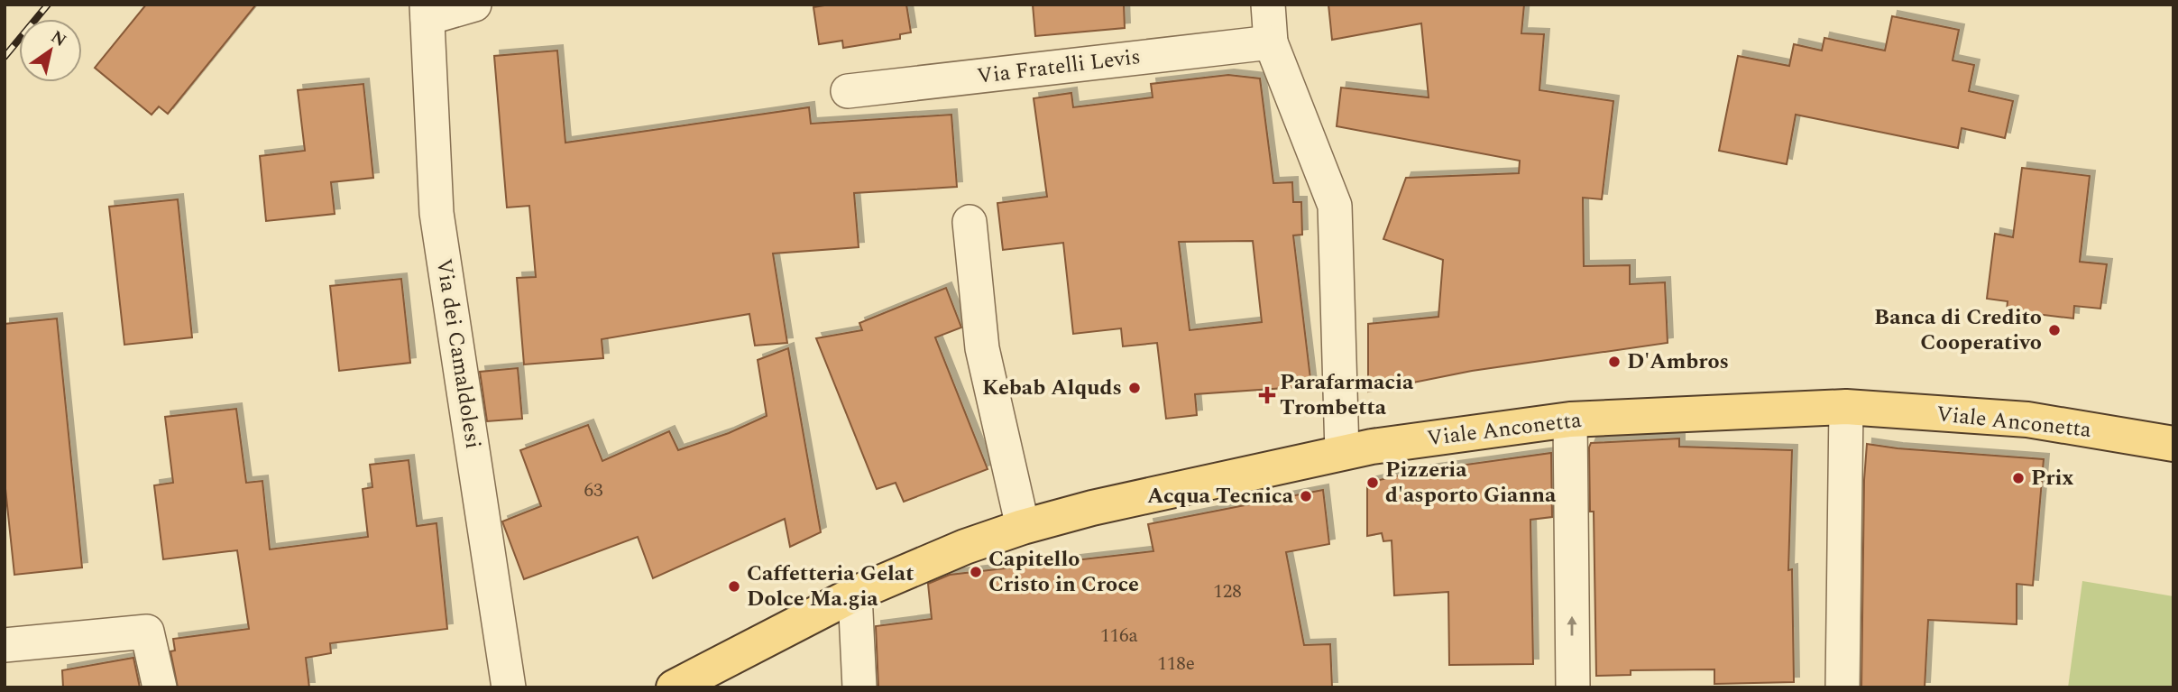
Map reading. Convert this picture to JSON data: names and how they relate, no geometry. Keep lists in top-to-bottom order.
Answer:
{
  "streets": {
    "main road": ["Viale Anconetta"],
    "street": ["Via Fratelli Levis", "Via dei Camaldolesi"]
  },
  "places": {
    "other": [
      "Banca di Credito Cooperativo",
      "D'Ambros",
      "Kebab Alquds",
      "Prix",
      "Pizzeria d'asporto Gianna",
      "Acqua Tecnica",
      "Capitello Cristo in Croce",
      "Caffetteria Gelat Dolce Ma.gia"
    ],
    "health": ["Parafarmacia Trombetta"]
  },
  "house_numbers": [
    "63",
    "128",
    "116a",
    "118e"
  ],
  "north": "top right"
}
